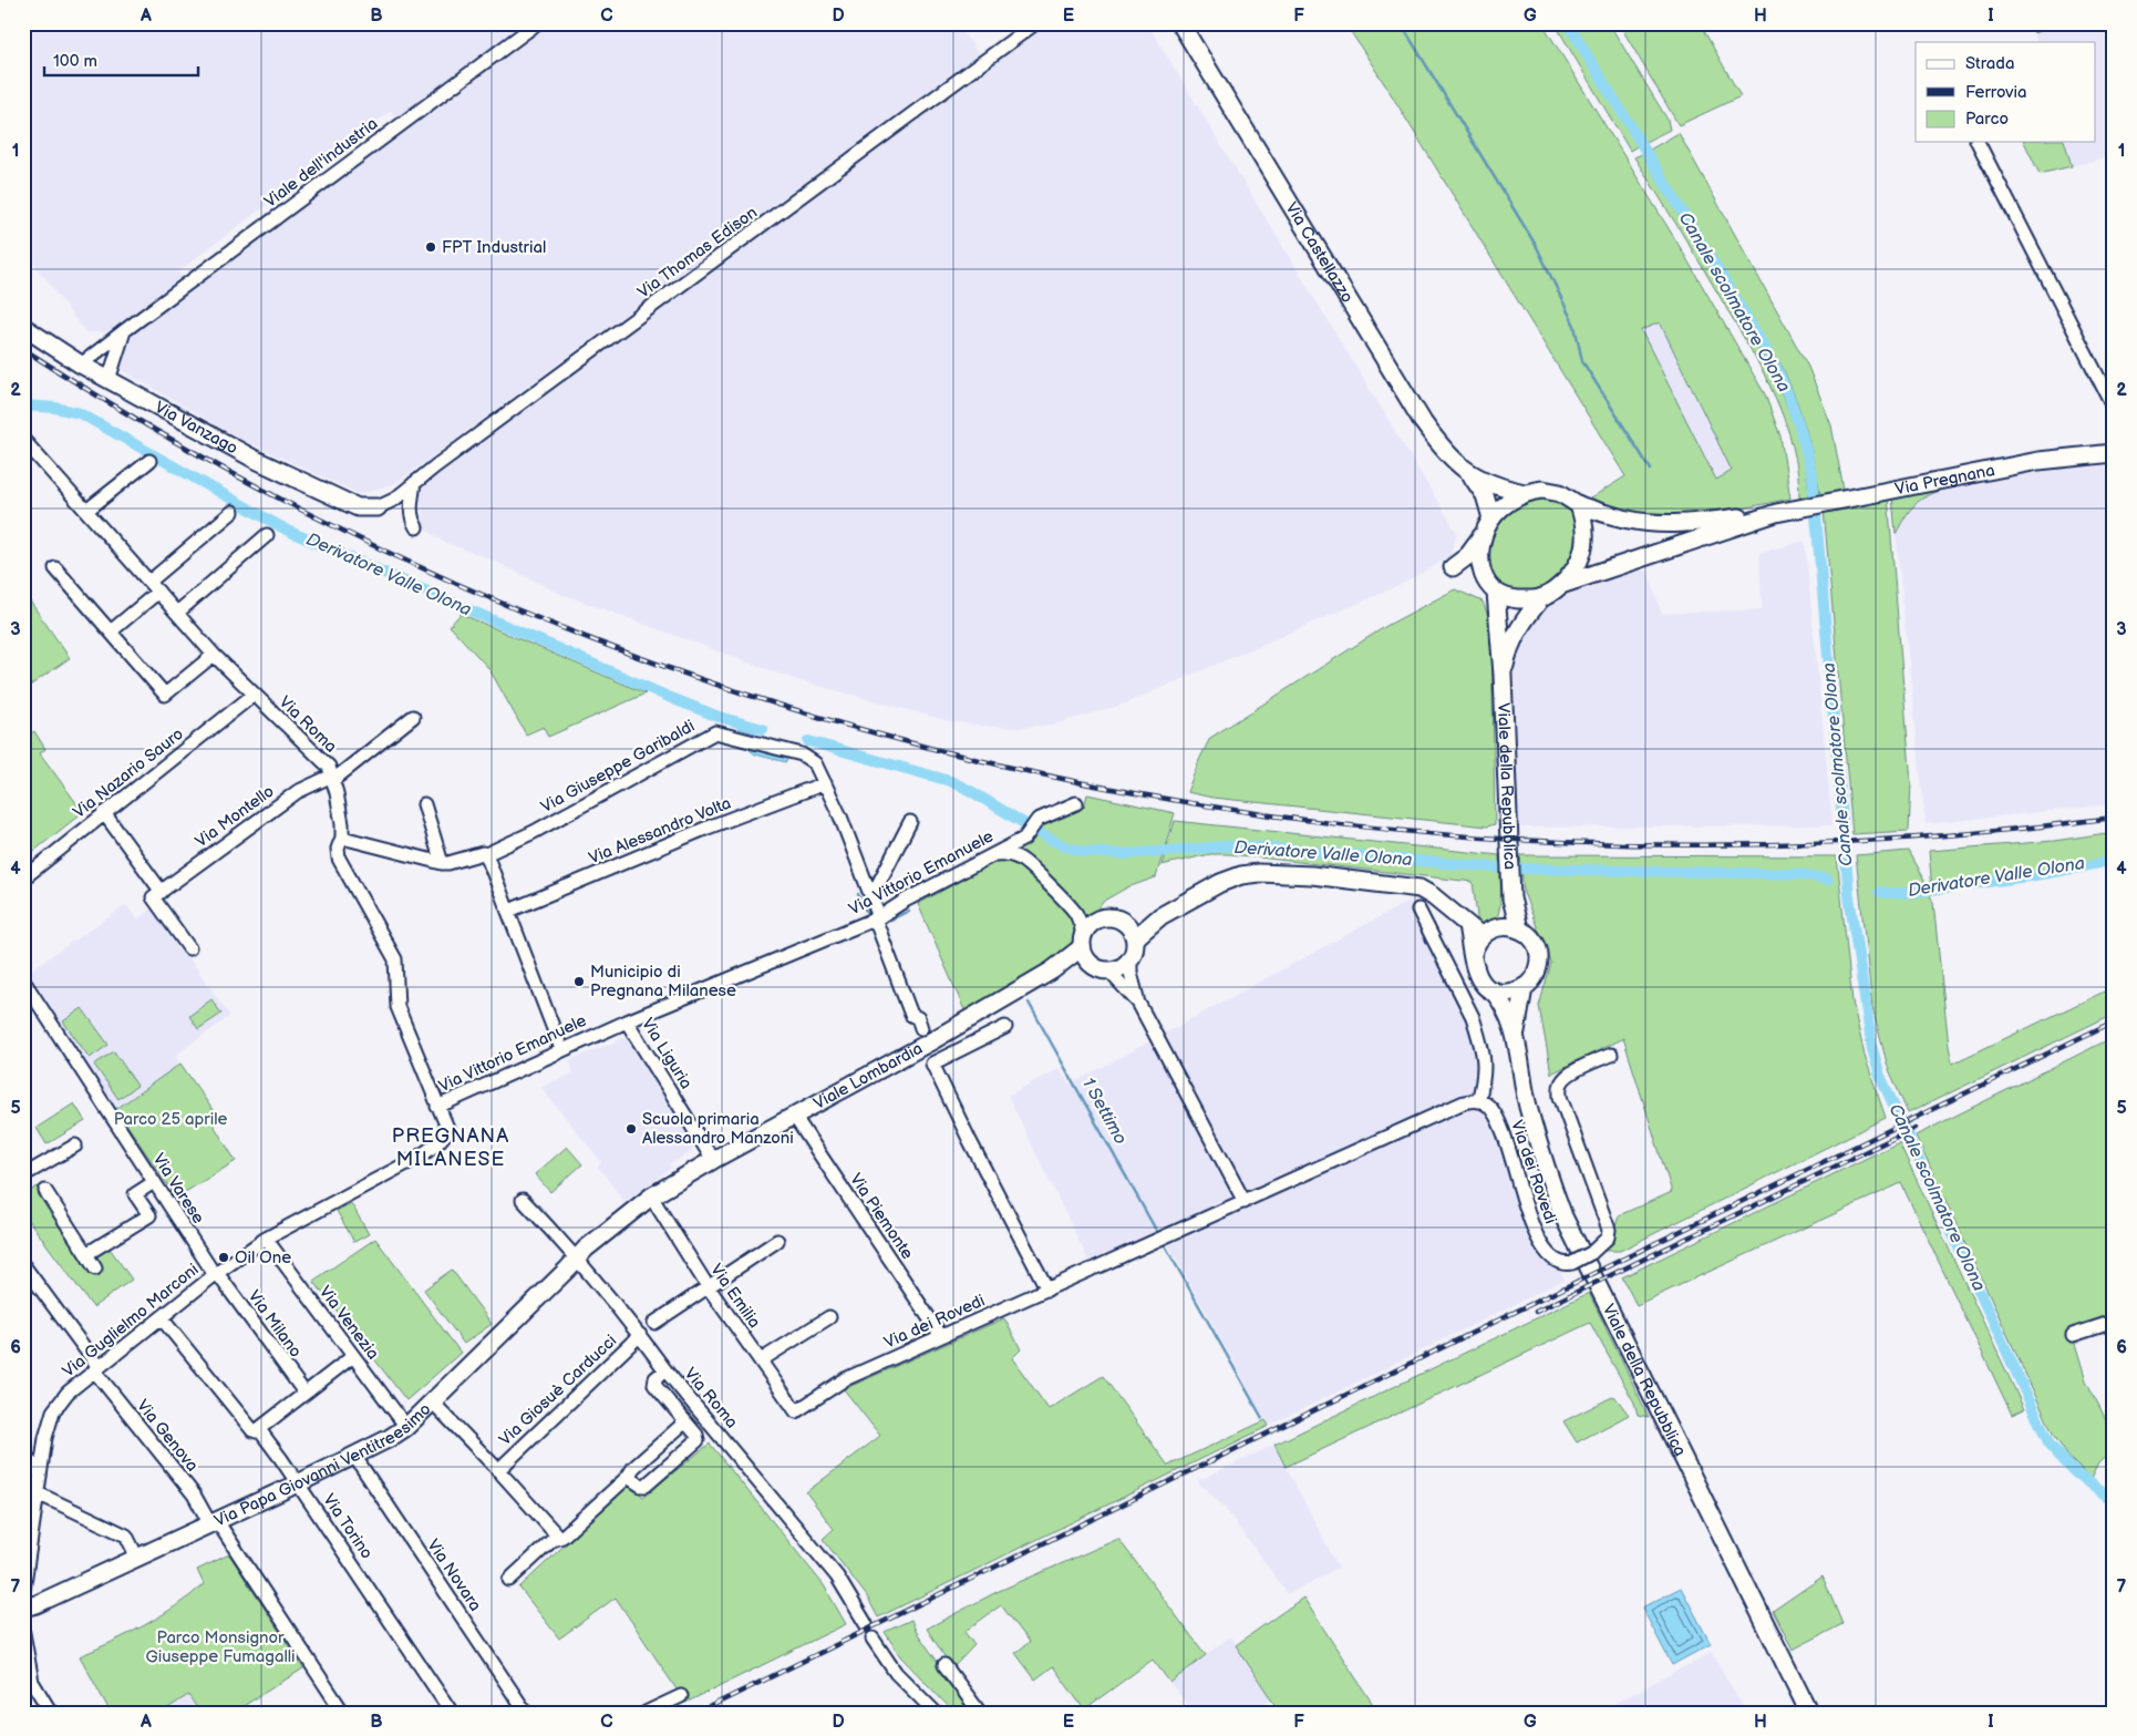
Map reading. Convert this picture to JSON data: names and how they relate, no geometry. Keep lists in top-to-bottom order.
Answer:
{
  "streets": {
    "street": [
      "Viale dell'industria",
      "Via Thomas Edison",
      "Via Castellazzo",
      "Via Vanzago",
      "Via Pregnana",
      "Via Roma",
      "Via Giuseppe Garibaldi",
      "Via Nazario Sauro",
      "Viale della Repubblica",
      "Via Montello",
      "Via Alessandro Volta",
      "Via Vittorio Emanuele",
      "Via Liguria",
      "Viale Lombardia",
      "Via dei Rovedi",
      "Via Varese",
      "Via Piemonte",
      "Via Emilia",
      "Via Guglielmo Marconi",
      "Via Venezia",
      "Via Milano",
      "Via Giosuè Carducci",
      "Via Genova",
      "Via Papa Giovanni Ventitreesimo",
      "Via Torino",
      "Via Novara"
    ]
  },
  "crossings": [
    ["Viale dell'industria", "Via Vanzago"],
    ["Via Thomas Edison", "Via Vanzago"],
    ["Via Castellazzo", "Via Pregnana"],
    ["Via Castellazzo", "Viale della Repubblica"],
    ["Via Pregnana", "Viale della Repubblica"],
    ["Via Roma", "Via Giuseppe Garibaldi"],
    ["Via Roma", "Via Nazario Sauro"],
    ["Via Roma", "Via Montello"],
    ["Via Roma", "Via Vittorio Emanuele"],
    ["Via Roma", "Viale Lombardia"],
    ["Via Roma", "Via Guglielmo Marconi"],
    ["Via Roma", "Via Giosuè Carducci"],
    ["Via Roma", "Via Papa Giovanni Ventitreesimo"],
    ["Via Giuseppe Garibaldi", "Via Alessandro Volta"],
    ["Via Giuseppe Garibaldi", "Via Vittorio Emanuele"],
    ["Via Vittorio Emanuele", "Via Liguria"],
    ["Via Liguria", "Viale Lombardia"],
    ["Viale Lombardia", "Via Piemonte"],
    ["Viale Lombardia", "Via Emilia"],
    ["Viale Lombardia", "Via Papa Giovanni Ventitreesimo"],
    ["Via dei Rovedi", "Via Piemonte"],
    ["Via dei Rovedi", "Via Emilia"],
    ["Via Varese", "Via Guglielmo Marconi"],
    ["Via Varese", "Via Milano"],
    ["Via Guglielmo Marconi", "Via Venezia"],
    ["Via Guglielmo Marconi", "Via Milano"],
    ["Via Guglielmo Marconi", "Via Genova"],
    ["Via Guglielmo Marconi", "Via Torino"],
    ["Via Venezia", "Via Papa Giovanni Ventitreesimo"],
    ["Via Genova", "Via Papa Giovanni Ventitreesimo"],
    ["Via Papa Giovanni Ventitreesimo", "Via Torino"],
    ["Via Papa Giovanni Ventitreesimo", "Via Novara"]
  ],
  "districts": ["PREGNANA MILANESE"],
  "water": ["Canale scolmatore Olona", "Derivatore Valle Olona", "1 Settimo"],
  "parks": ["Parco 25 aprile", "Parco Monsignor Giuseppe Fumagalli"],
  "places": [
    "FPT Industrial",
    "Municipio di Pregnana Milanese",
    "Scuola primaria Alessandro Manzoni",
    "Oil One"
  ],
  "legend": ["Strada", "Ferrovia", "Parco"],
  "scale_bar": "100 m",
  "grid": {
    "columns": [
      "A",
      "B",
      "C",
      "D",
      "E",
      "F",
      "G",
      "H",
      "I"
    ],
    "rows": [
      "1",
      "2",
      "3",
      "4",
      "5",
      "6",
      "7"
    ]
  }
}
